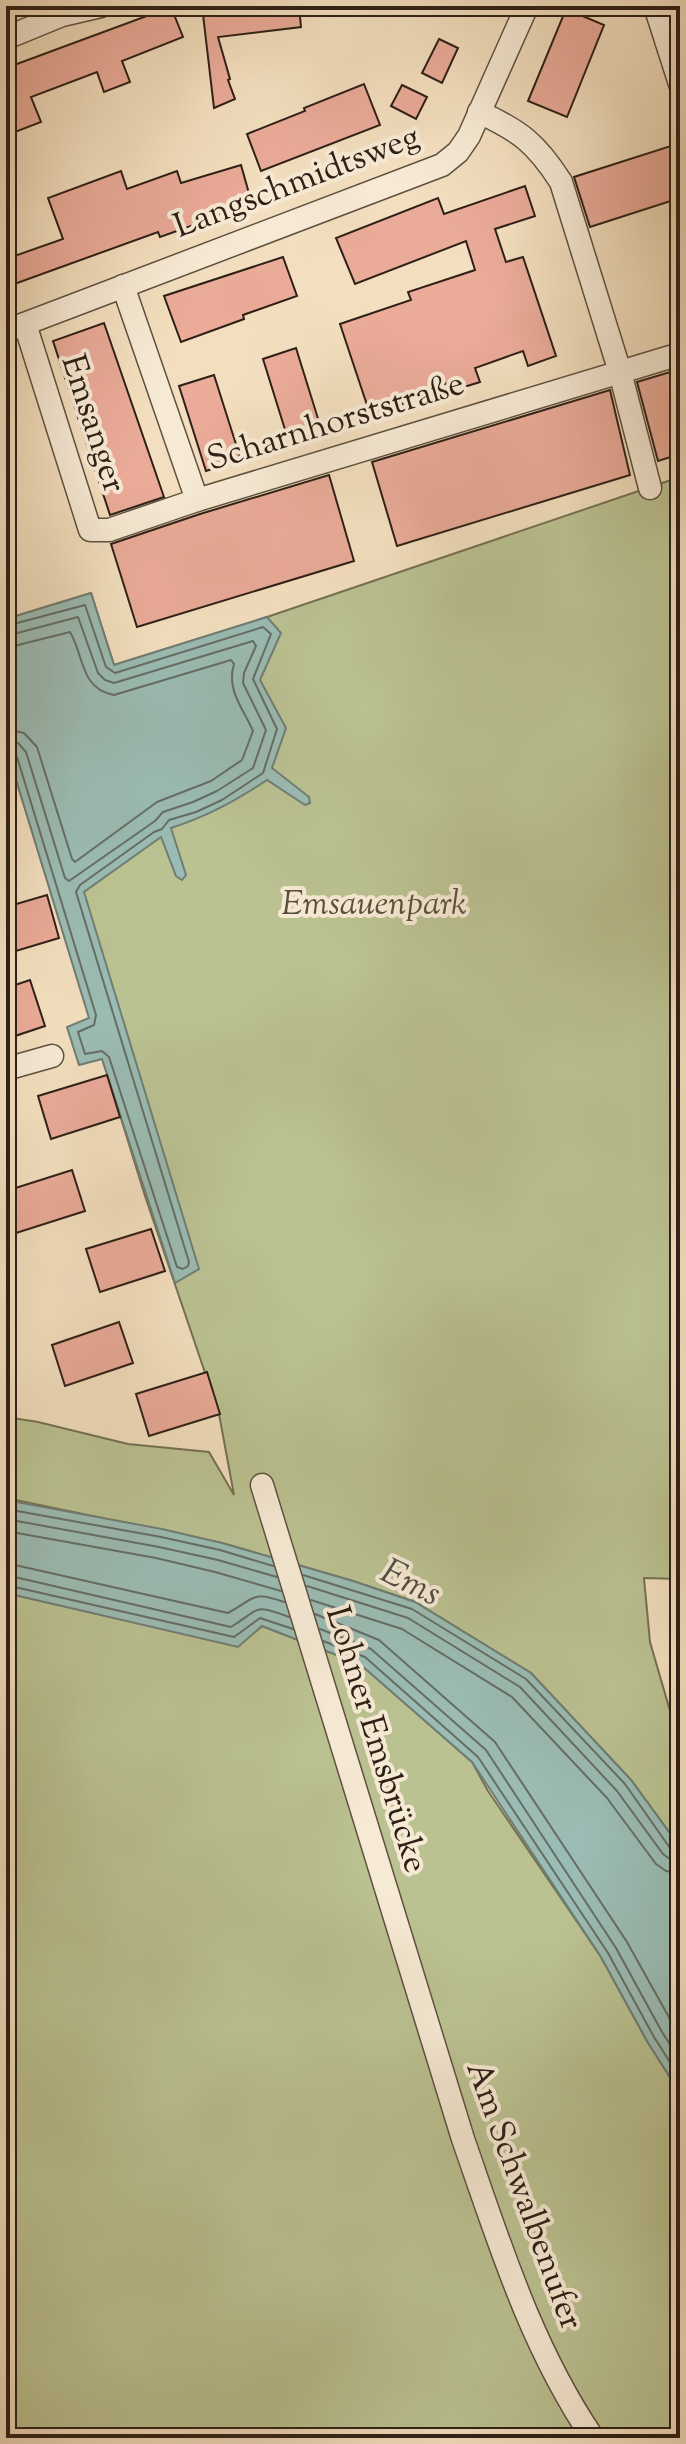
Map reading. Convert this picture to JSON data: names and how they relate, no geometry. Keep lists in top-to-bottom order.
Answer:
{
  "streets": {
    "street": [
      "Langschmidtsweg",
      "Scharnhorststraße",
      "Emsanger",
      "Lohner Emsbrücke",
      "Am Schwalbenufer"
    ]
  },
  "crossings": [
    ["Langschmidtsweg", "Scharnhorststraße"],
    ["Langschmidtsweg", "Emsanger"],
    ["Scharnhorststraße", "Emsanger"],
    ["Lohner Emsbrücke", "Am Schwalbenufer"]
  ],
  "water": ["Ems"],
  "parks": ["Emsauenpark"]
}
